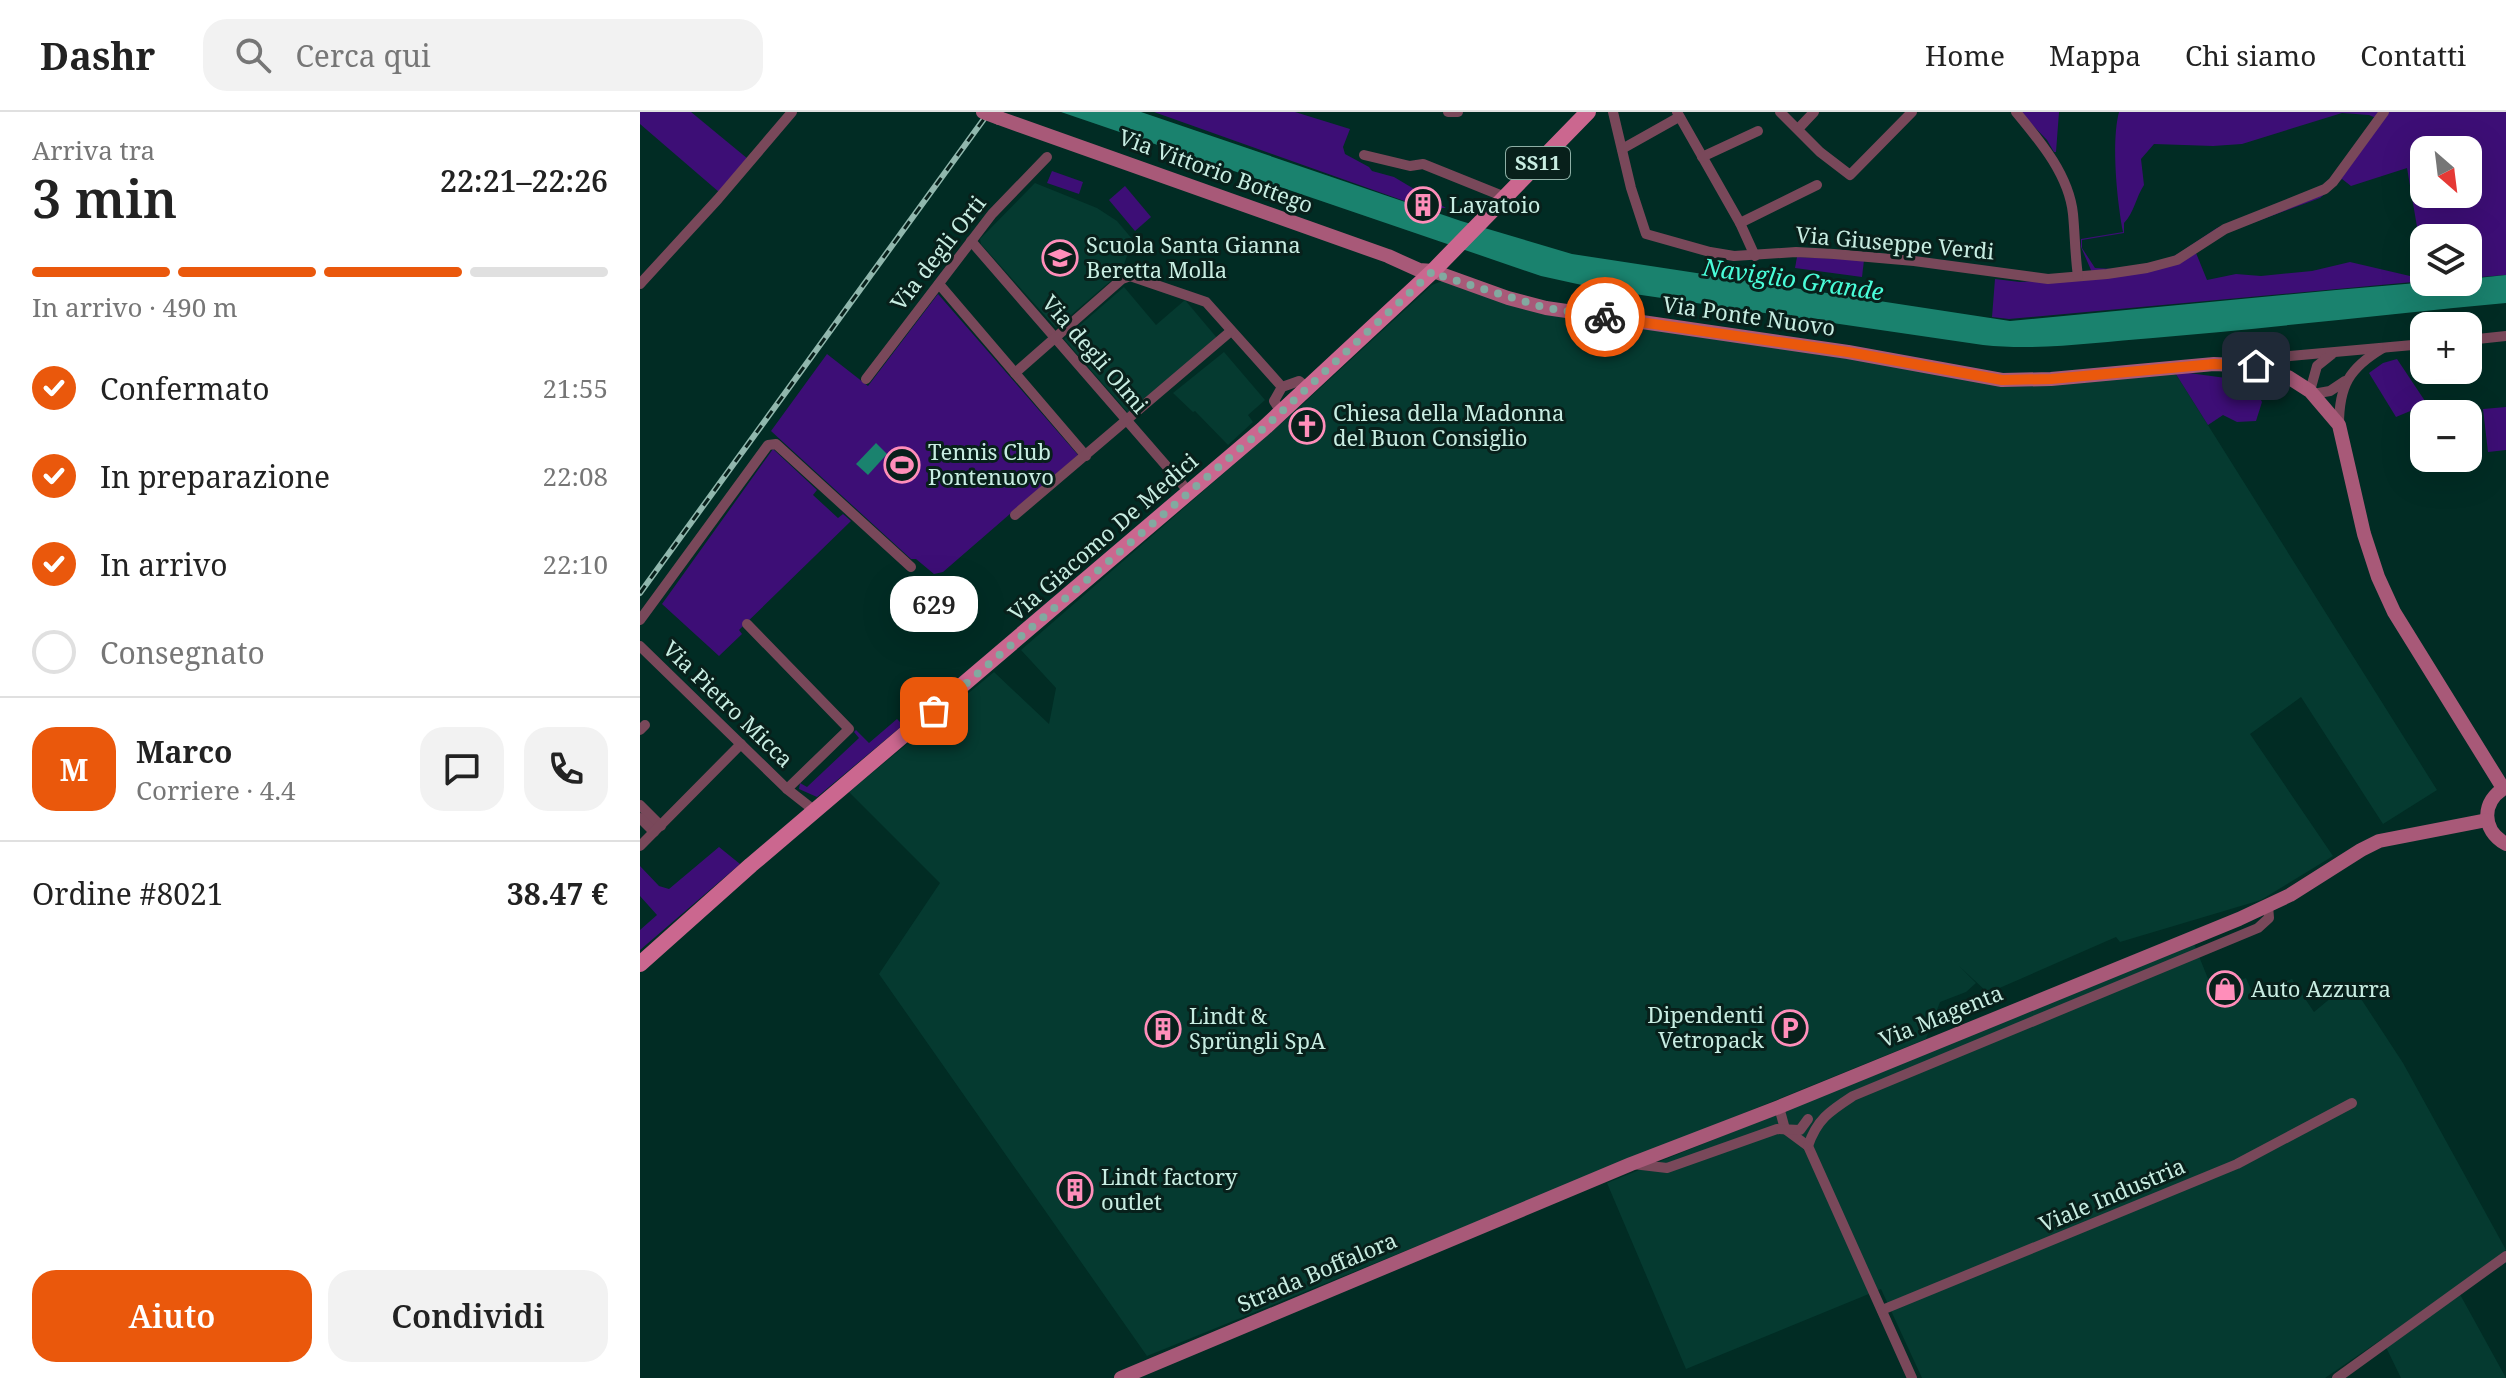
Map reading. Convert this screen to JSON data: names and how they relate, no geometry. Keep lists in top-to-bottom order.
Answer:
{
  "streets": {
    "main road": ["SS11", "Via Giacomo De Medici"],
    "street": [
      "Via Vittorio Bottego",
      "Via Giuseppe Verdi",
      "Via degli Orti",
      "Via Ponte Nuovo",
      "Via degli Olmi",
      "Via Pietro Micca",
      "Via Magenta",
      "Viale Industria",
      "Strada Boffalora"
    ]
  },
  "crossings": [
    ["SS11", "Via Vittorio Bottego"],
    ["SS11", "Via Ponte Nuovo"],
    ["SS11", "Via Giacomo De Medici"],
    ["Via Vittorio Bottego", "Via Ponte Nuovo"],
    ["Via Vittorio Bottego", "Via Giacomo De Medici"],
    ["Via degli Orti", "Via degli Olmi"],
    ["Via Ponte Nuovo", "Via Giacomo De Medici"],
    ["Via degli Olmi", "Via Giacomo De Medici"],
    ["Via Giacomo De Medici", "Via Pietro Micca"],
    ["Via Magenta", "Strada Boffalora"]
  ],
  "water": ["Naviglio Grande"],
  "places": {
    "building": ["Lavatoio", "Lindt & Sprüngli SpA", "Lindt factory outlet"],
    "school or university": ["Scuola Santa Gianna Beretta Molla"],
    "church": ["Chiesa della Madonna del Buon Consiglio"],
    "sports": ["Tennis Club Pontenuovo"],
    "other": ["629"],
    "shop": ["Auto Azzurra"],
    "parking": ["Dipendenti Vetropack"]
  },
  "north": "bottom right",
  "page": {
    "header": "Dashr",
    "search": "Cerca qui",
    "nav": [
      "Home",
      "Mappa",
      "Chi siamo",
      "Contatti"
    ],
    "heading": ["3 min", "Arriva tra", "22:21–22:26"],
    "panel": [
      "Marco",
      "Corriere · 4.4",
      "Ordine #8021",
      "38.47 €"
    ],
    "map_buttons": ["+", "−"],
    "bar": "In arrivo · 490 m",
    "list": [
      ["Confermato", "21:55"],
      ["In preparazione", "22:08"],
      ["In arrivo", "22:10"],
      "Consegnato"
    ],
    "bubble": "629",
    "round": "M",
    "buttons": ["Aiuto", "Condividi"]
  }
}
